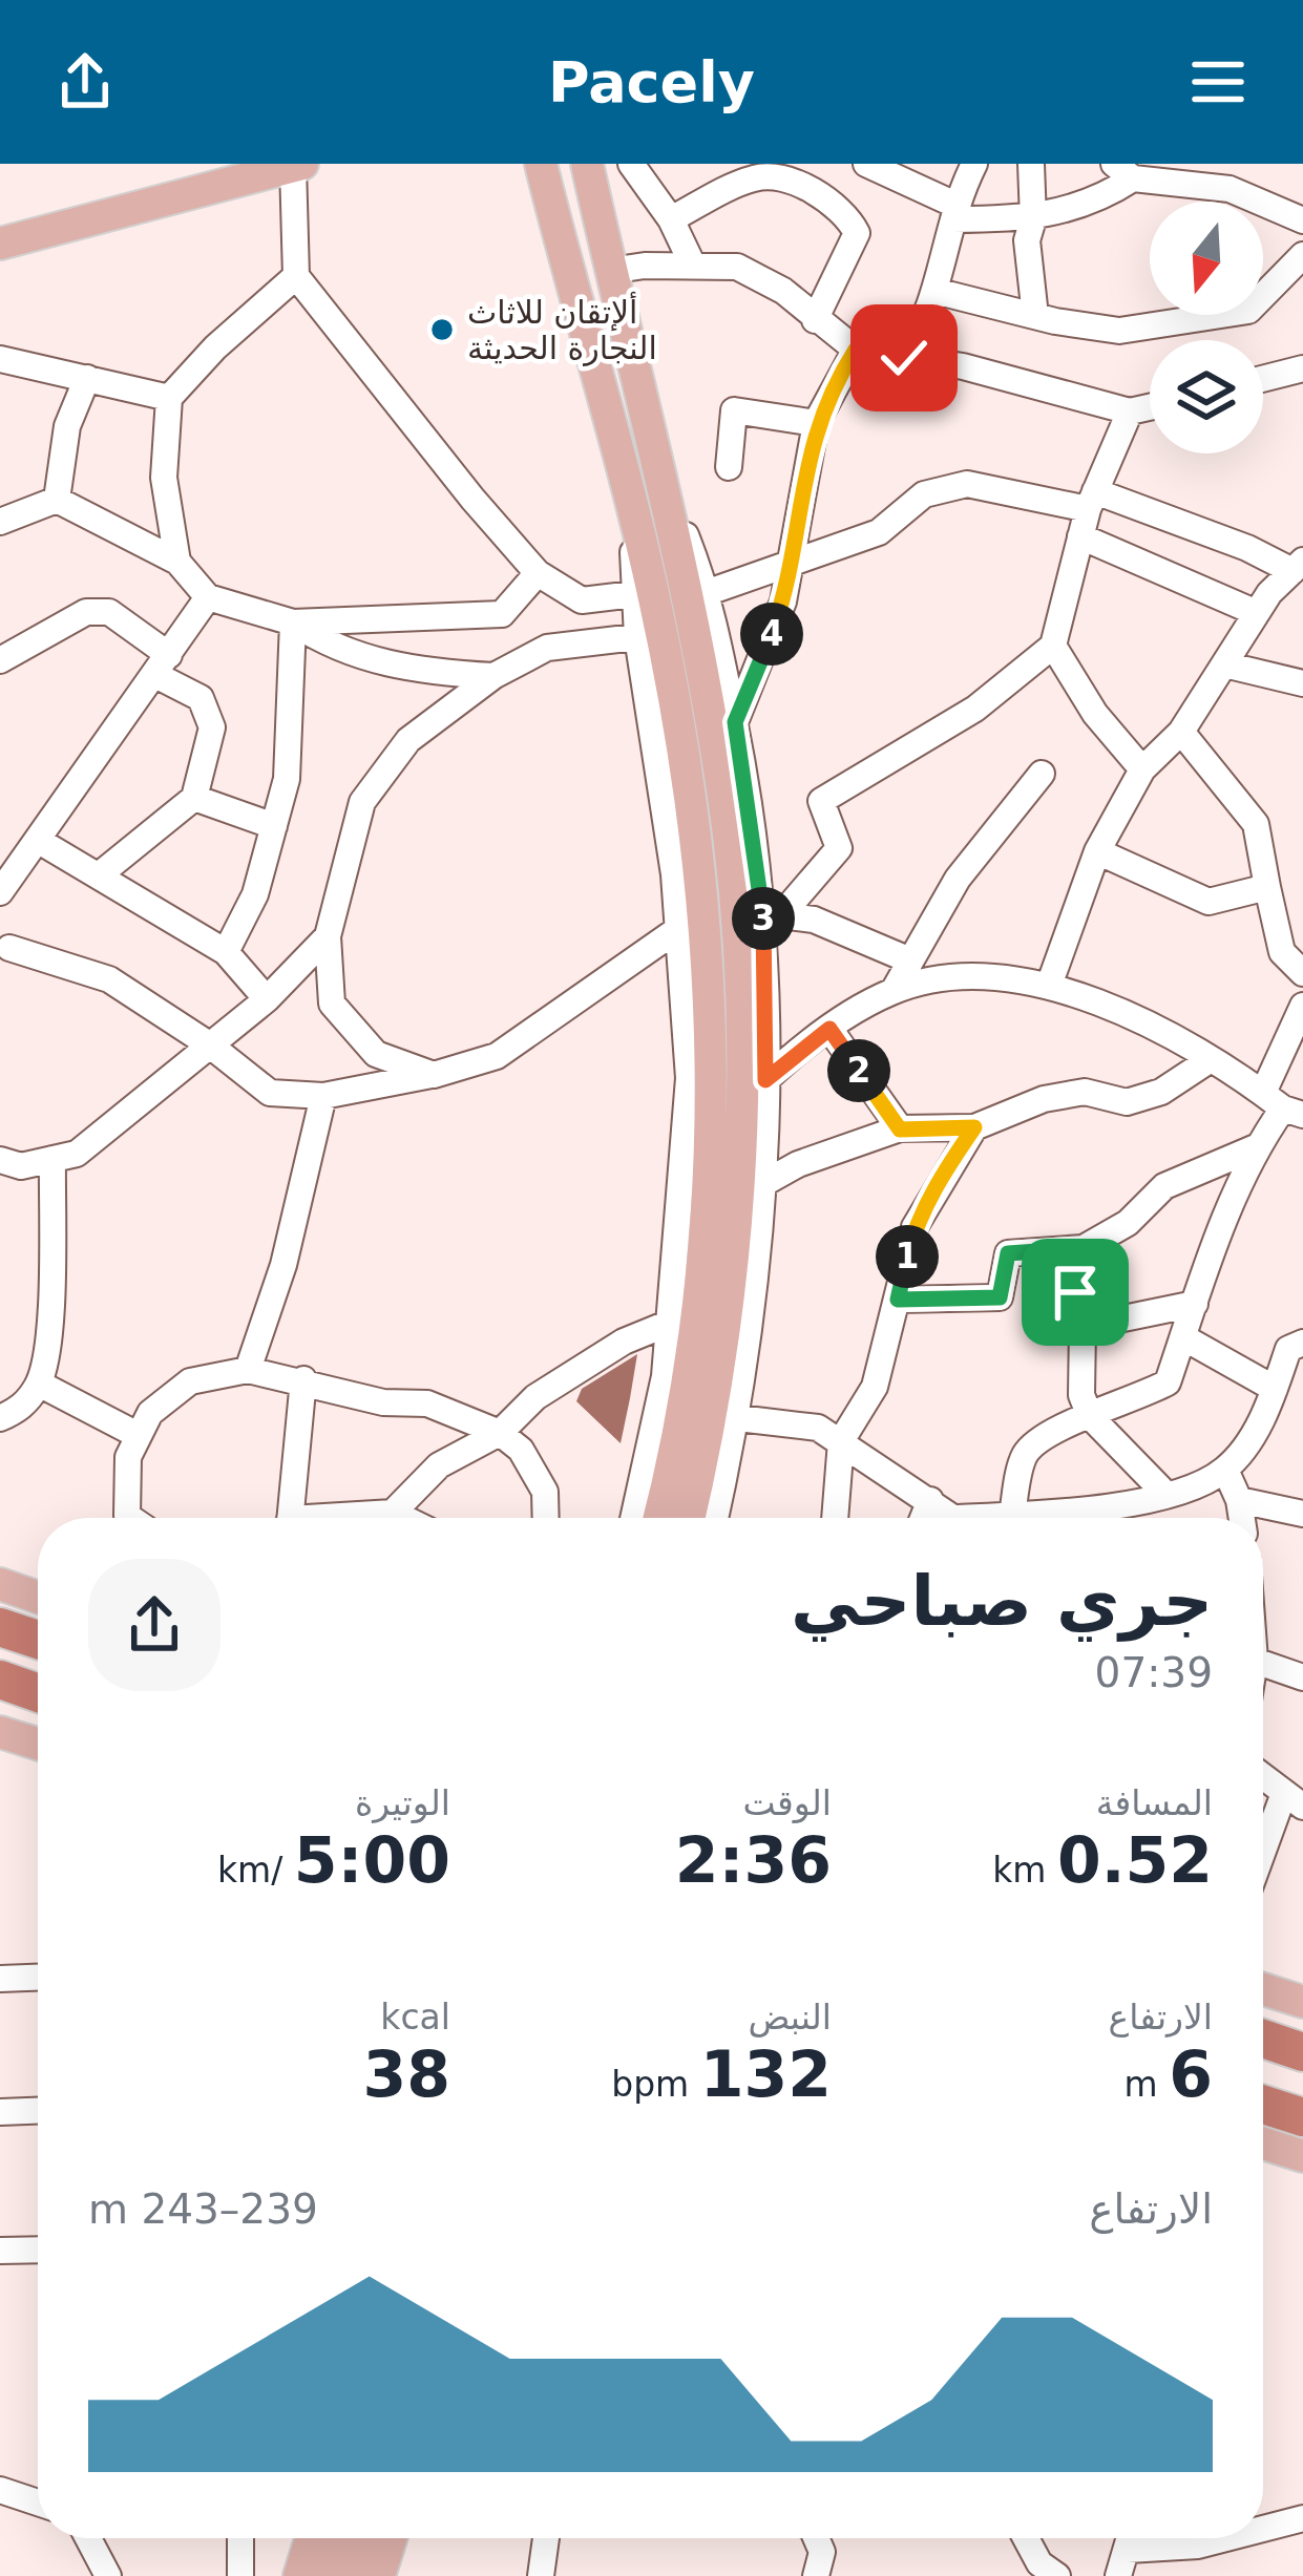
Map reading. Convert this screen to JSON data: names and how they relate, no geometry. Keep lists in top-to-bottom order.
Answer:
{
  "places": ["ألإتقان للاثاث النجارة الحديثة"],
  "north": "bottom",
  "page": {
    "header": "Pacely",
    "pins": [
      "4",
      "3",
      "2",
      "1"
    ],
    "heading": ["جري صباحي", "07:39"],
    "stats": [
      ["المسافة", "0.52 km"],
      ["الوقت", "2:36"],
      ["الوتيرة", "5:00 /km"],
      ["الارتفاع", "6 m"],
      ["النبض", "132 bpm"],
      ["kcal", "38"]
    ],
    "chart": ["الارتفاع", "239–243 m"]
  }
}
